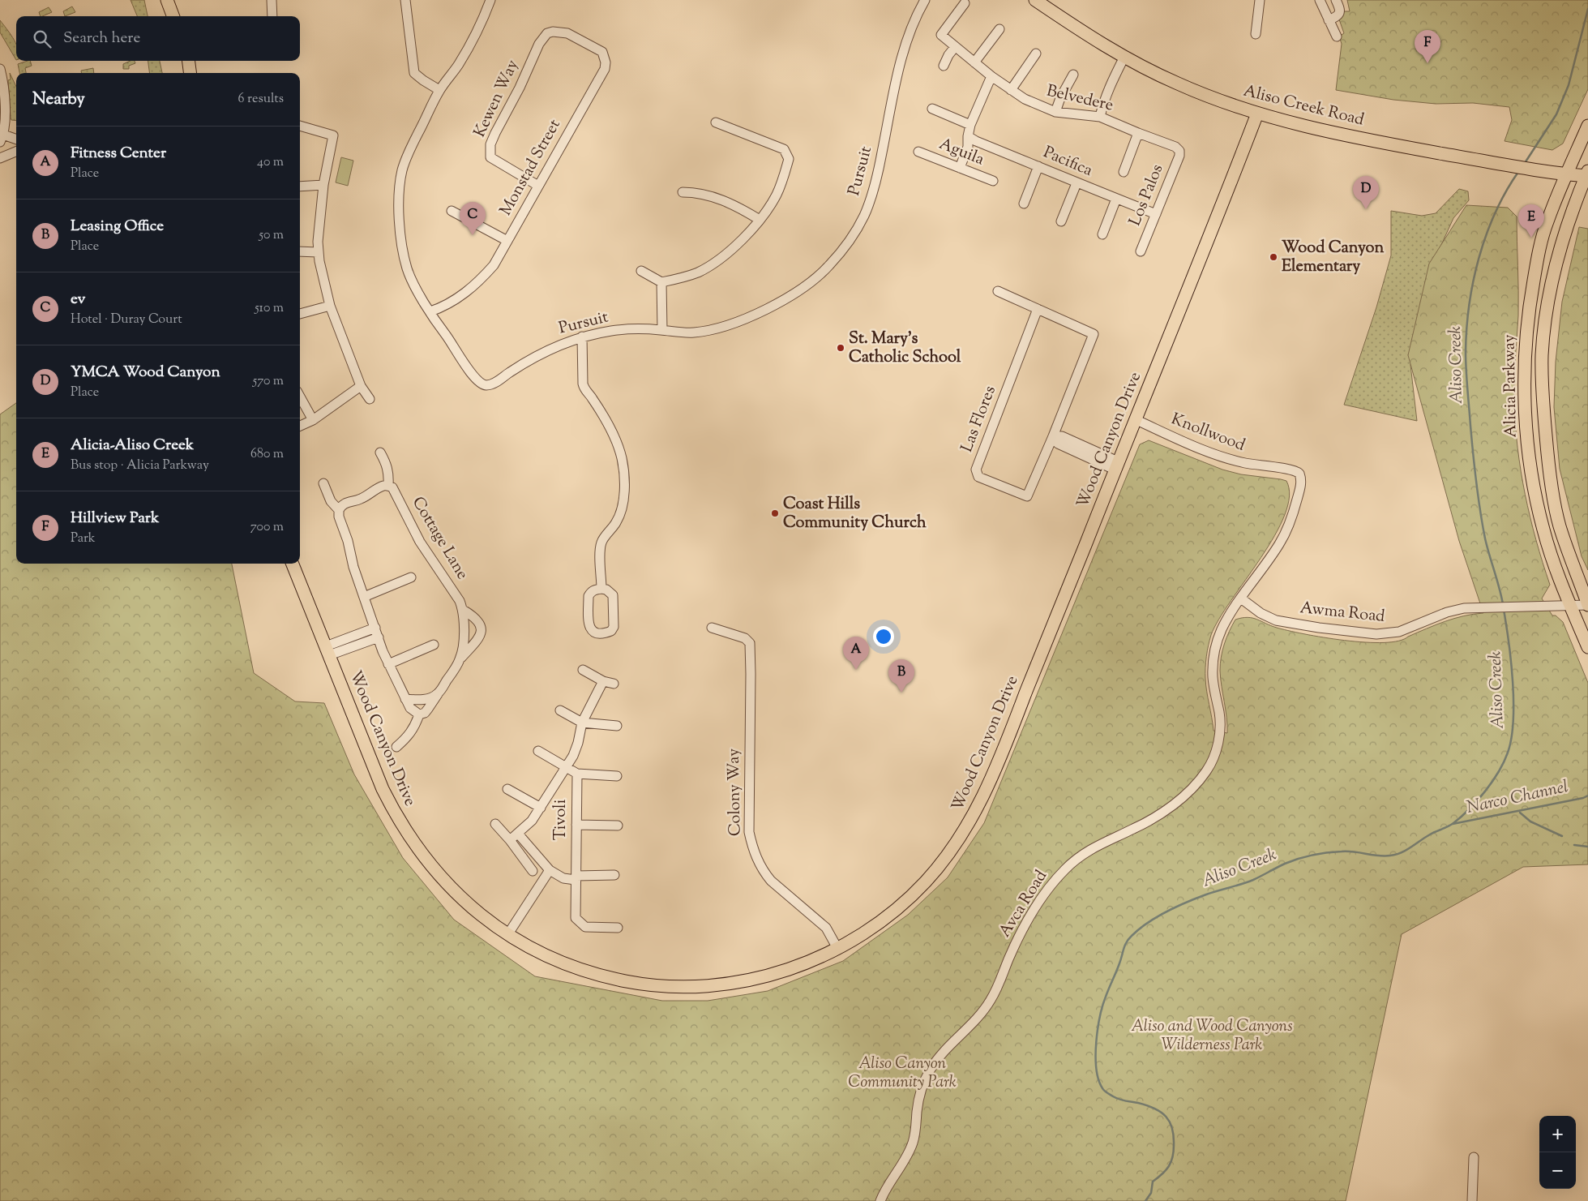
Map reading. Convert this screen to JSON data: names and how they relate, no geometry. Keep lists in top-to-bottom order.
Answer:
{
  "streets": {
    "main road": ["Aliso Creek Road", "Alicia Parkway", "Wood Canyon Drive"],
    "street": [
      "Kewen Way",
      "Belvedere",
      "Aguila",
      "Pacifica",
      "Monstad Street",
      "Pursuit",
      "Los Palos",
      "Las Flores",
      "Knollwood",
      "Cottage Lane",
      "Awma Road",
      "Colony Way",
      "Tivoli",
      "Avca Road"
    ]
  },
  "crossings": [
    ["Kewen Way", "Monstad Street"],
    ["Belvedere", "Los Palos"],
    ["Aliso Creek Road", "Alicia Parkway"],
    ["Aliso Creek Road", "Wood Canyon Drive"],
    ["Pacifica", "Los Palos"],
    ["Monstad Street", "Pursuit"],
    ["Alicia Parkway", "Awma Road"],
    ["Knollwood", "Wood Canyon Drive"],
    ["Knollwood", "Awma Road"],
    ["Knollwood", "Avca Road"],
    ["Wood Canyon Drive", "Colony Way"],
    ["Awma Road", "Avca Road"]
  ],
  "water": ["Aliso Creek", "Narco Channel"],
  "parks": ["Aliso and Wood Canyons Wilderness Park", "Aliso Canyon Community Park"],
  "places": ["Wood Canyon Elementary", "St. Mary's Catholic School", "Coast Hills Community Church"],
  "page": {
    "search": "Search here",
    "pins": [
      "F",
      "D",
      "C",
      "E",
      "A",
      "B"
    ],
    "heading": ["Nearby", "6 results"],
    "list": [
      {
        "mark": "A",
        "name": "Fitness Center",
        "note": "Place",
        "value": "40 m"
      },
      {
        "mark": "B",
        "name": "Leasing Office",
        "note": "Place",
        "value": "50 m"
      },
      {
        "mark": "C",
        "name": "ev",
        "note": "Hotel · Duray Court",
        "value": "510 m"
      },
      {
        "mark": "D",
        "name": "YMCA Wood Canyon",
        "note": "Place",
        "value": "570 m"
      },
      {
        "mark": "E",
        "name": "Alicia-Aliso Creek",
        "note": "Bus stop · Alicia Parkway",
        "value": "680 m"
      },
      {
        "mark": "F",
        "name": "Hillview Park",
        "note": "Park",
        "value": "700 m"
      }
    ],
    "map_buttons": ["+", "−"]
  }
}
